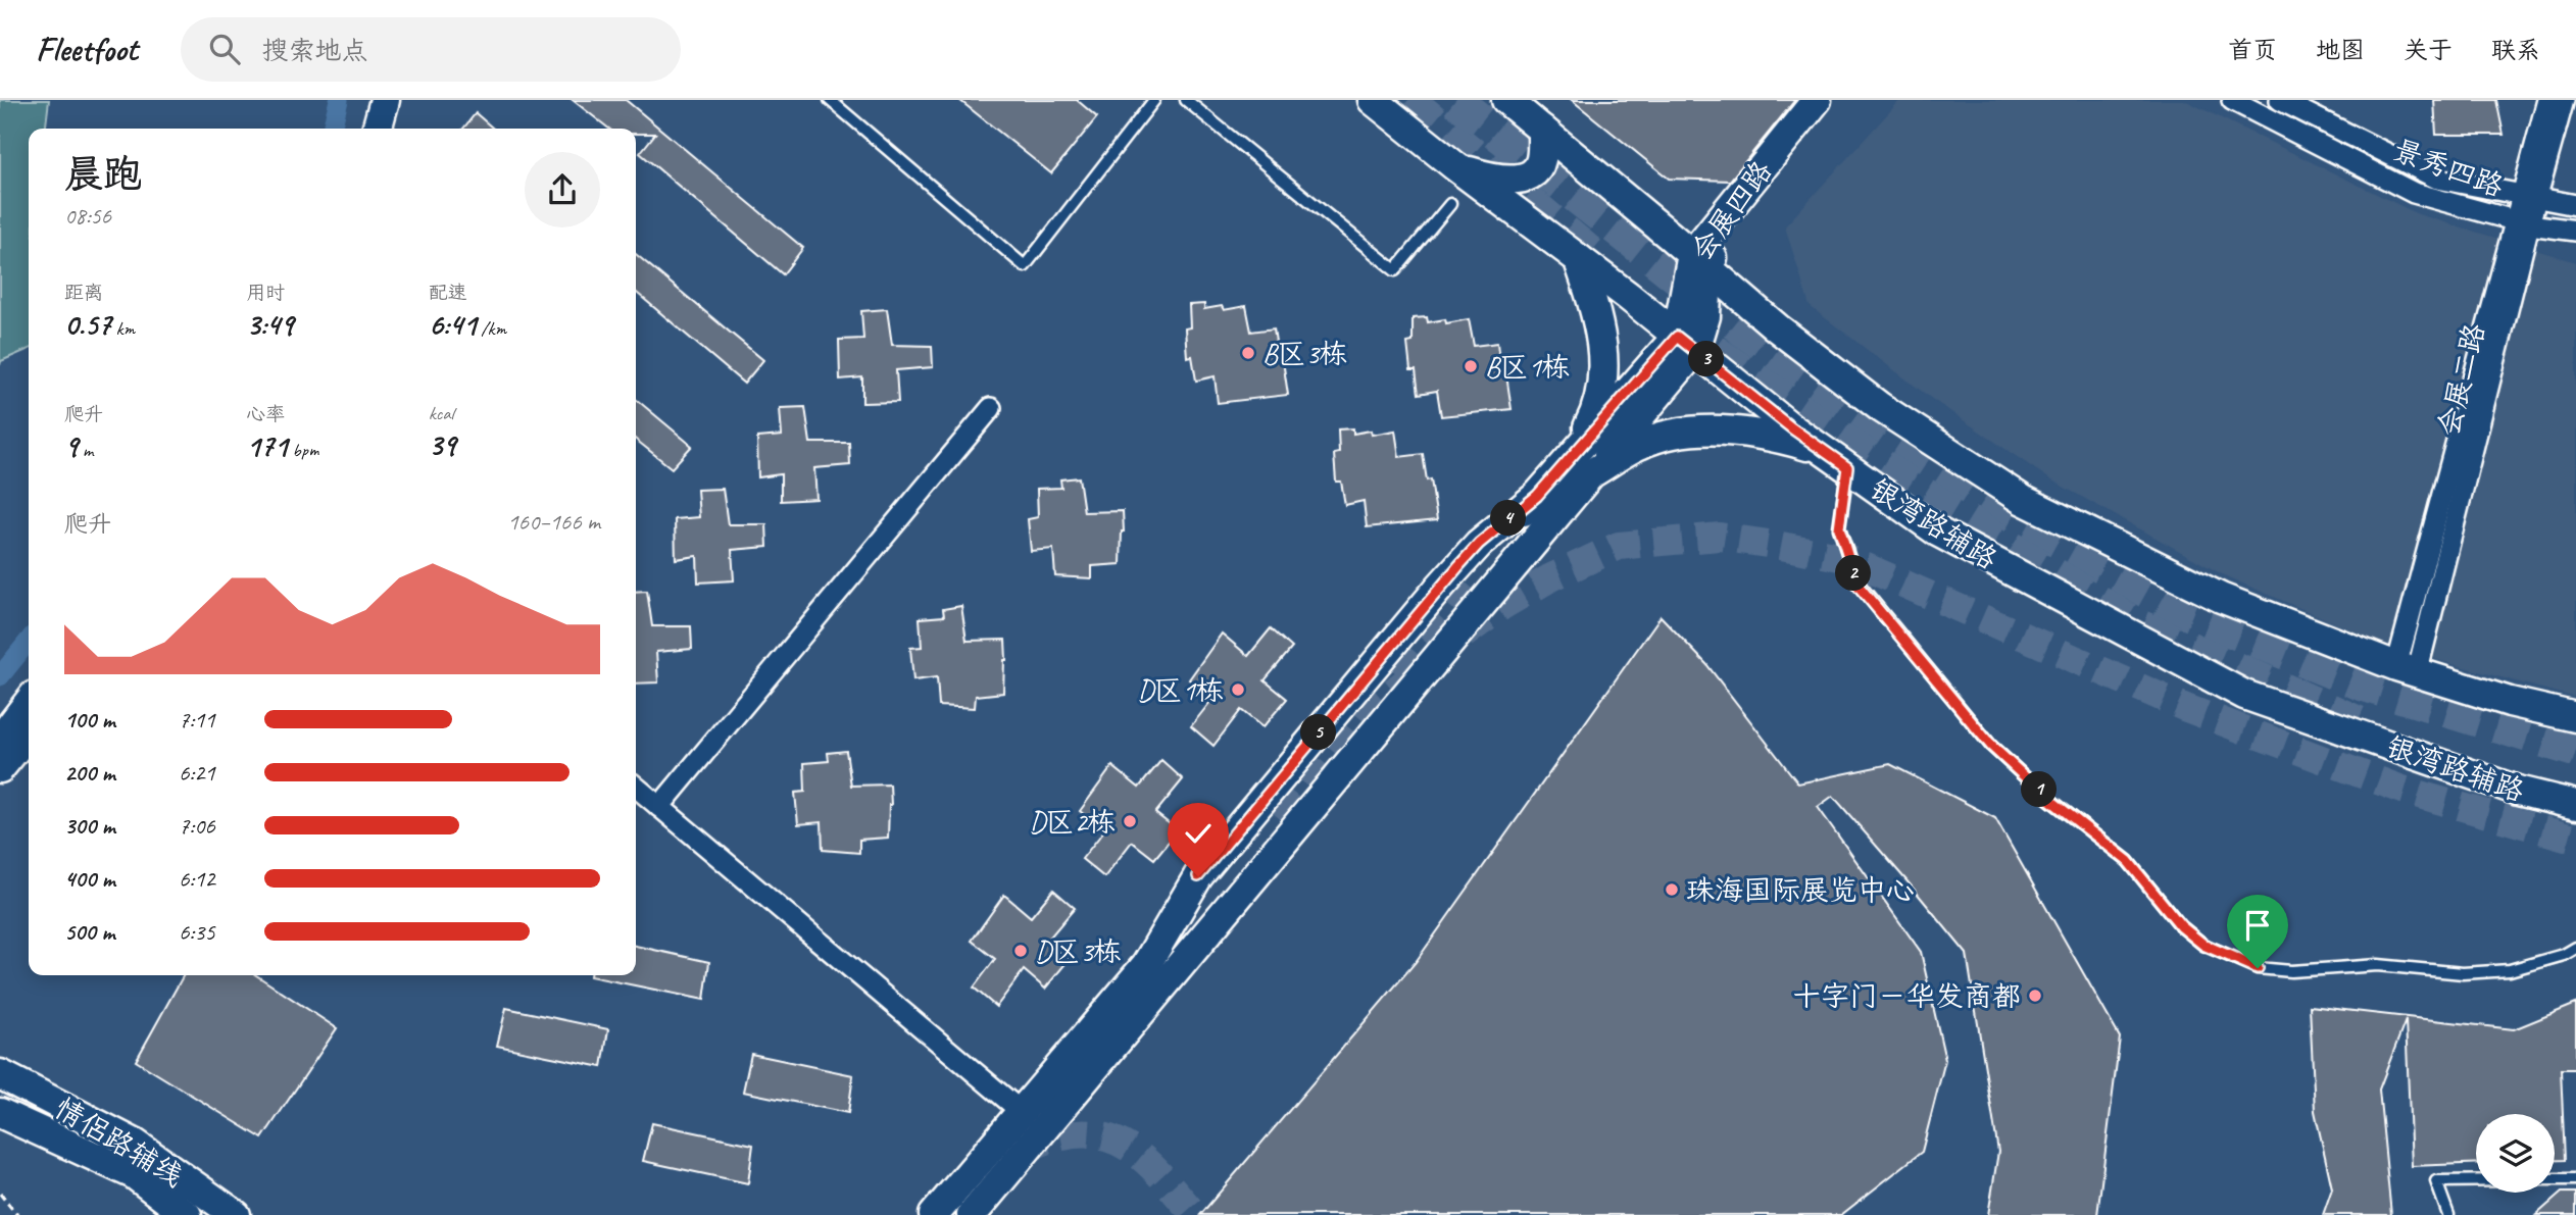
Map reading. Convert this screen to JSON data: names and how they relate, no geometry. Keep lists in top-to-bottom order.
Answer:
{
  "streets": {
    "main road": ["会展四路", "银湾路辅路", "情侣路辅线"],
    "street": ["景秀四路", "会展二路"]
  },
  "crossings": [
    ["景秀四路", "会展二路"]
  ],
  "places": [
    "B区3栋",
    "B区1栋",
    "D区1栋",
    "D区2栋",
    "珠海国际展览中心",
    "D区3栋",
    "十字门－华发商都"
  ],
  "page": {
    "header": "Fleetfoot",
    "search": "搜索地点",
    "nav": [
      "首页",
      "地图",
      "关于",
      "联系"
    ],
    "heading": ["晨跑", "08:56"],
    "stats": [
      ["距离", "0.57 km"],
      ["用时", "3:49"],
      ["配速", "6:41 /km"],
      ["爬升", "9 m"],
      ["心率", "171 bpm"],
      ["kcal", "39"]
    ],
    "pins": [
      "3",
      "4",
      "2",
      "5",
      "1"
    ],
    "chart": ["爬升", "160–166 m"],
    "list": [
      {
        "name": "100 m",
        "note": "7:11"
      },
      {
        "name": "200 m",
        "note": "6:21"
      },
      {
        "name": "300 m",
        "note": "7:06"
      },
      {
        "name": "400 m",
        "note": "6:12"
      },
      {
        "name": "500 m",
        "note": "6:35"
      }
    ]
  }
}
